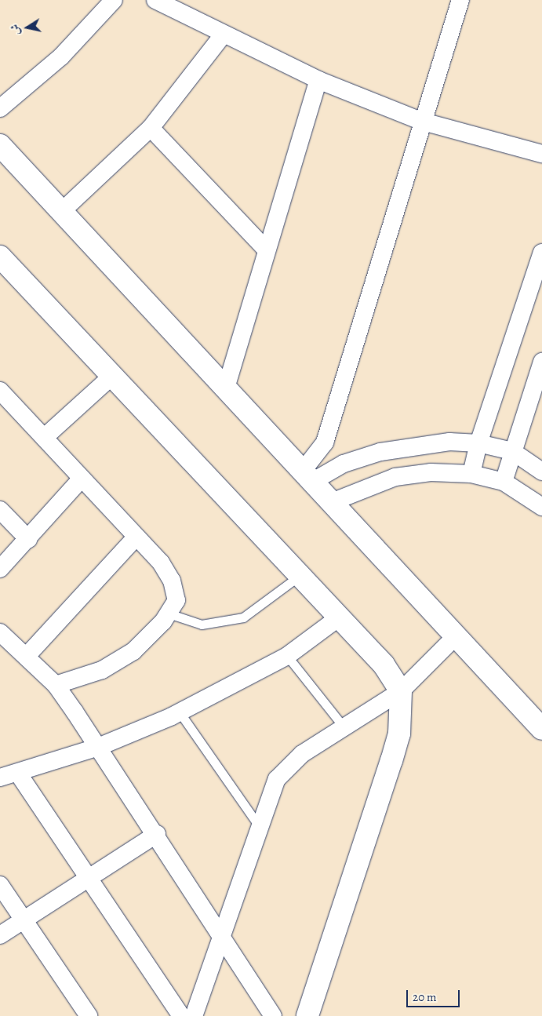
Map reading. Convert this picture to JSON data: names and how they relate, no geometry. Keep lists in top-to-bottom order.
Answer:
{
  "scale_bar": "20 m",
  "north": "left"
}
